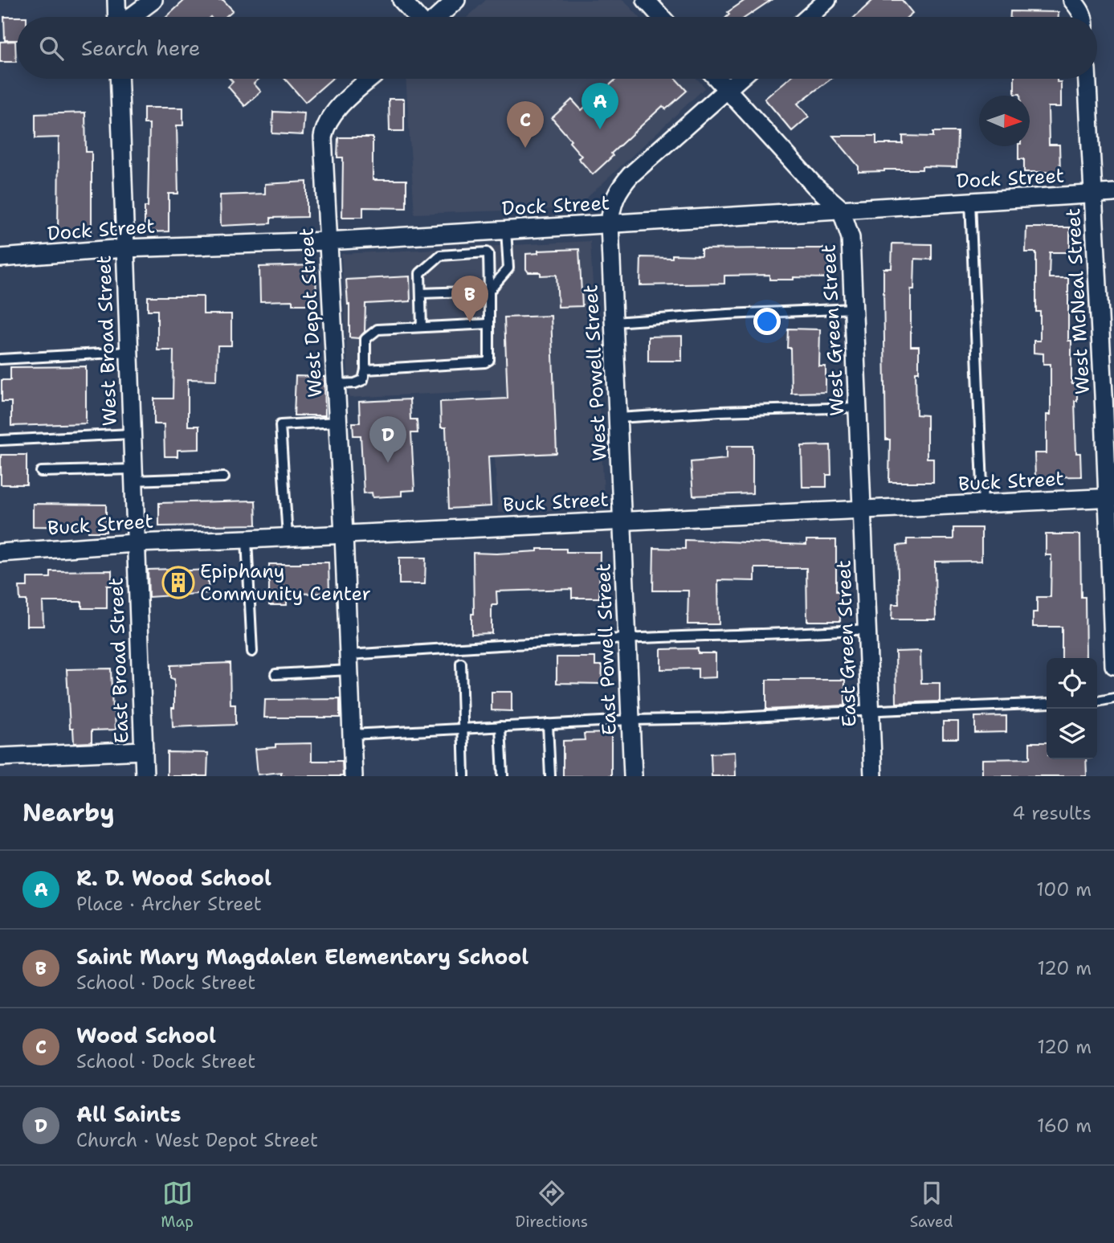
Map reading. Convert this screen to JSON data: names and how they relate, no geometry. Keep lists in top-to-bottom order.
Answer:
{
  "streets": {
    "street": [
      "Dock Street",
      "West McNeal Street",
      "West Depot Street",
      "West Green Street",
      "West Broad Street",
      "West Powell Street",
      "Buck Street",
      "East Green Street",
      "East Powell Street",
      "East Broad Street"
    ]
  },
  "crossings": [
    ["Dock Street", "West McNeal Street"],
    ["Dock Street", "West Depot Street"],
    ["Dock Street", "West Green Street"],
    ["Dock Street", "West Broad Street"],
    ["Dock Street", "West Powell Street"],
    ["West McNeal Street", "Buck Street"],
    ["West Depot Street", "Buck Street"],
    ["West Green Street", "Buck Street"],
    ["West Green Street", "East Green Street"],
    ["West Broad Street", "Buck Street"],
    ["West Broad Street", "East Broad Street"],
    ["West Powell Street", "Buck Street"],
    ["West Powell Street", "East Powell Street"],
    ["Buck Street", "East Green Street"],
    ["Buck Street", "East Powell Street"],
    ["Buck Street", "East Broad Street"]
  ],
  "places": {
    "building": ["Epiphany Community Center"]
  },
  "north": "right",
  "page": {
    "search": "Search here",
    "pins": [
      "A",
      "C",
      "B",
      "D"
    ],
    "heading": ["Nearby", "4 results"],
    "list": [
      {
        "mark": "A",
        "name": "R. D. Wood School",
        "note": "Place · Archer Street",
        "value": "100 m"
      },
      {
        "mark": "B",
        "name": "Saint Mary Magdalen Elementary School",
        "note": "School · Dock Street",
        "value": "120 m"
      },
      {
        "mark": "C",
        "name": "Wood School",
        "note": "School · Dock Street",
        "value": "120 m"
      },
      {
        "mark": "D",
        "name": "All Saints",
        "note": "Church · West Depot Street",
        "value": "160 m"
      }
    ],
    "nav": ["Map", "Directions", "Saved"]
  }
}
